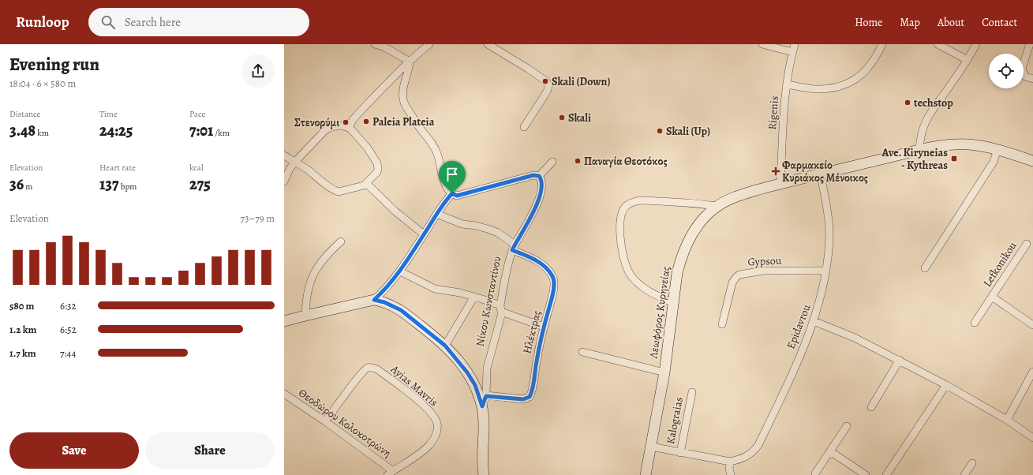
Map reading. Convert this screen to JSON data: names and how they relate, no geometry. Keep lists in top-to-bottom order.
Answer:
{
  "streets": {
    "main road": ["Νίκου Κωνσταντίνου", "Λεωφόρος Κυρηνείας"],
    "street": [
      "Rigenis",
      "Gypsou",
      "Lefkonikou",
      "Epidavrou",
      "Ηλέκτρας",
      "Ayias Mavris",
      "Kalograias",
      "Θεοδώρου Κολοκοτρώνη"
    ]
  },
  "crossings": [
    ["Rigenis", "Λεωφόρος Κυρηνείας"],
    ["Gypsou", "Epidavrou"],
    ["Νίκου Κωνσταντίνου", "Ηλέκτρας"],
    ["Λεωφόρος Κυρηνείας", "Epidavrou"],
    ["Ayias Mavris", "Θεοδώρου Κολοκοτρώνη"]
  ],
  "places": {
    "other": [
      "Skali (Down)",
      "techstop",
      "Skali",
      "Paleia Plateia",
      "Στενορύμι",
      "Skali (Up)",
      "Παναγία Θεοτόκος"
    ],
    "transit": ["Ave. Kiryneias - Kythreas"],
    "health": ["Φαρμακείο Κυριάκος Μένοικος"]
  },
  "page": {
    "header": "Runloop",
    "search": "Search here",
    "nav": [
      "Home",
      "Map",
      "About",
      "Contact"
    ],
    "heading": ["Evening run", "18:04 · 6 × 580 m"],
    "stats": [
      ["Distance", "3.48 km"],
      ["Time", "24:25"],
      ["Pace", "7:01 /km"],
      ["Elevation", "36 m"],
      ["Heart rate", "137 bpm"],
      ["kcal", "275"]
    ],
    "chart": ["Elevation", "73–79 m"],
    "list": [
      {
        "name": "580 m",
        "note": "6:32"
      },
      {
        "name": "1.2 km",
        "note": "6:52"
      },
      {
        "name": "1.7 km",
        "note": "7:44"
      }
    ],
    "buttons": ["Save", "Share"]
  }
}
